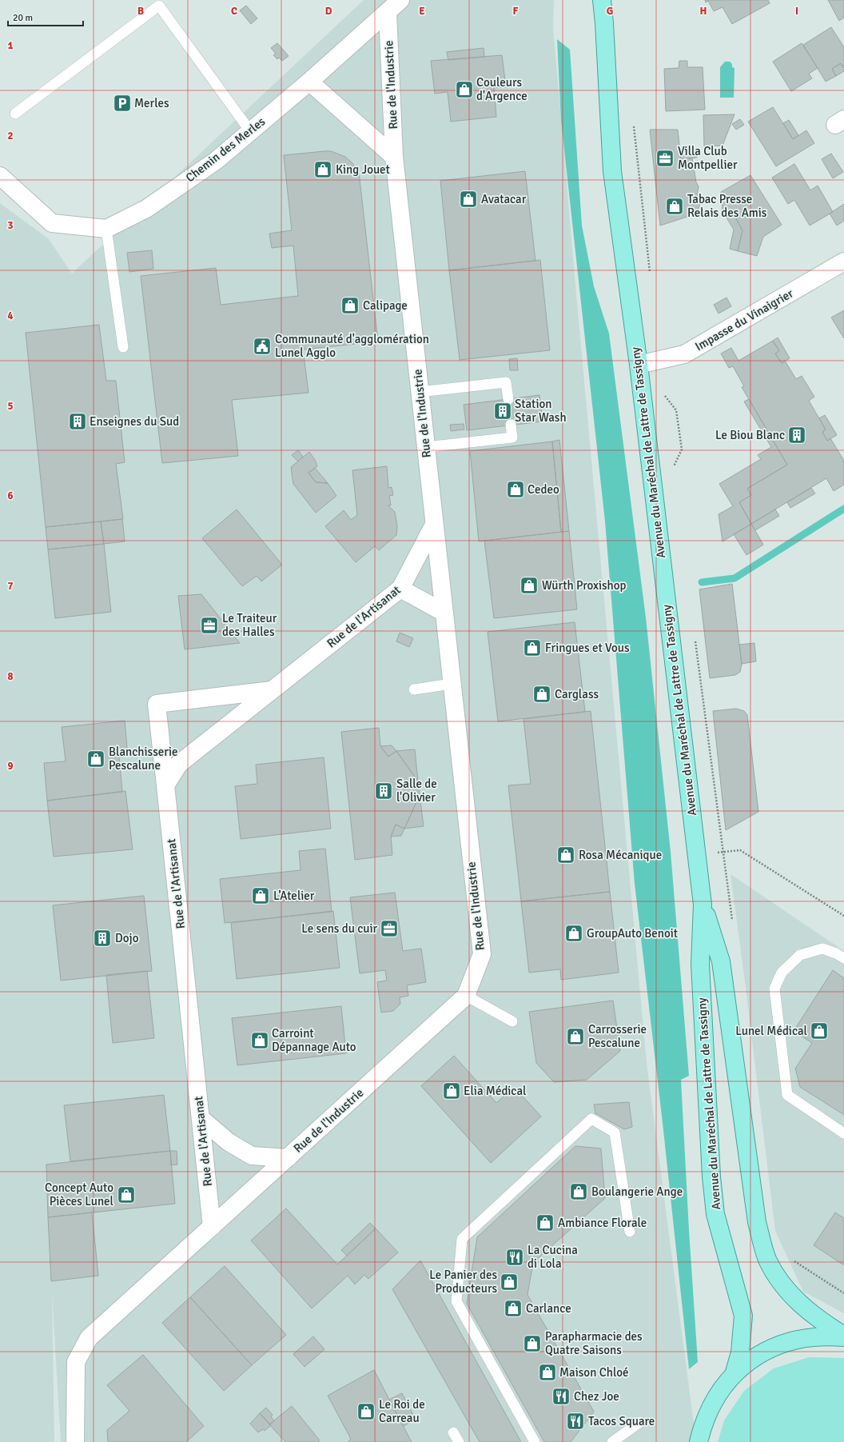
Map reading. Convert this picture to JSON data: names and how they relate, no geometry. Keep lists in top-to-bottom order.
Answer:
{
  "streets": {
    "main road": ["Avenue du Maréchal de Lattre de Tassigny"],
    "street": [
      "Rue de l'Industrie",
      "Chemin des Merles",
      "Impasse du Vinaigrier",
      "Rue de l'Artisanat"
    ]
  },
  "crossings": [
    ["Rue de l'Industrie", "Chemin des Merles"],
    ["Rue de l'Industrie", "Rue de l'Artisanat"],
    ["Impasse du Vinaigrier", "Avenue du Maréchal de Lattre de Tassigny"]
  ],
  "places": {
    "shop": [
      "Couleurs d'Argence",
      "King Jouet",
      "Avatacar",
      "Tabac Presse Relais des Amis",
      "Calipage",
      "Cedeo",
      "Würth Proxishop",
      "Fringues et Vous",
      "Carglass",
      "Blanchisserie Pescalune",
      "Rosa Mécanique",
      "L’Atelier",
      "GroupAuto Benoit",
      "Lunel Médical",
      "Carrosserie Pescalune",
      "Carroint Dépannage Auto",
      "Elia Médical",
      "Boulangerie Ange",
      "Concept Auto Pièces Lunel",
      "Ambiance Florale",
      "Le Panier des Producteurs",
      "Carlance",
      "Parapharmacie des Quatre Saisons",
      "Maison Chloé",
      "Le Roi de Carreau"
    ],
    "parking": ["Merles"],
    "office": ["Villa Club Montpellier", "Le Traiteur des Halles", "Le sens du cuir"],
    "public building": ["Communauté d'agglomération Lunel Agglo"],
    "building": [
      "Station Star Wash",
      "Enseignes du Sud",
      "Le Biou Blanc",
      "Salle de l'Olivier",
      "Dojo"
    ],
    "restaurant": ["La Cucina di Lola", "Chez Joe", "Tacos Square"]
  },
  "scale_bar": "20 m",
  "grid": {
    "columns": [
      "B",
      "C",
      "D",
      "E",
      "F",
      "G",
      "H",
      "I"
    ],
    "rows": [
      "1",
      "2",
      "3",
      "4",
      "5",
      "6",
      "7",
      "8",
      "9"
    ]
  }
}
